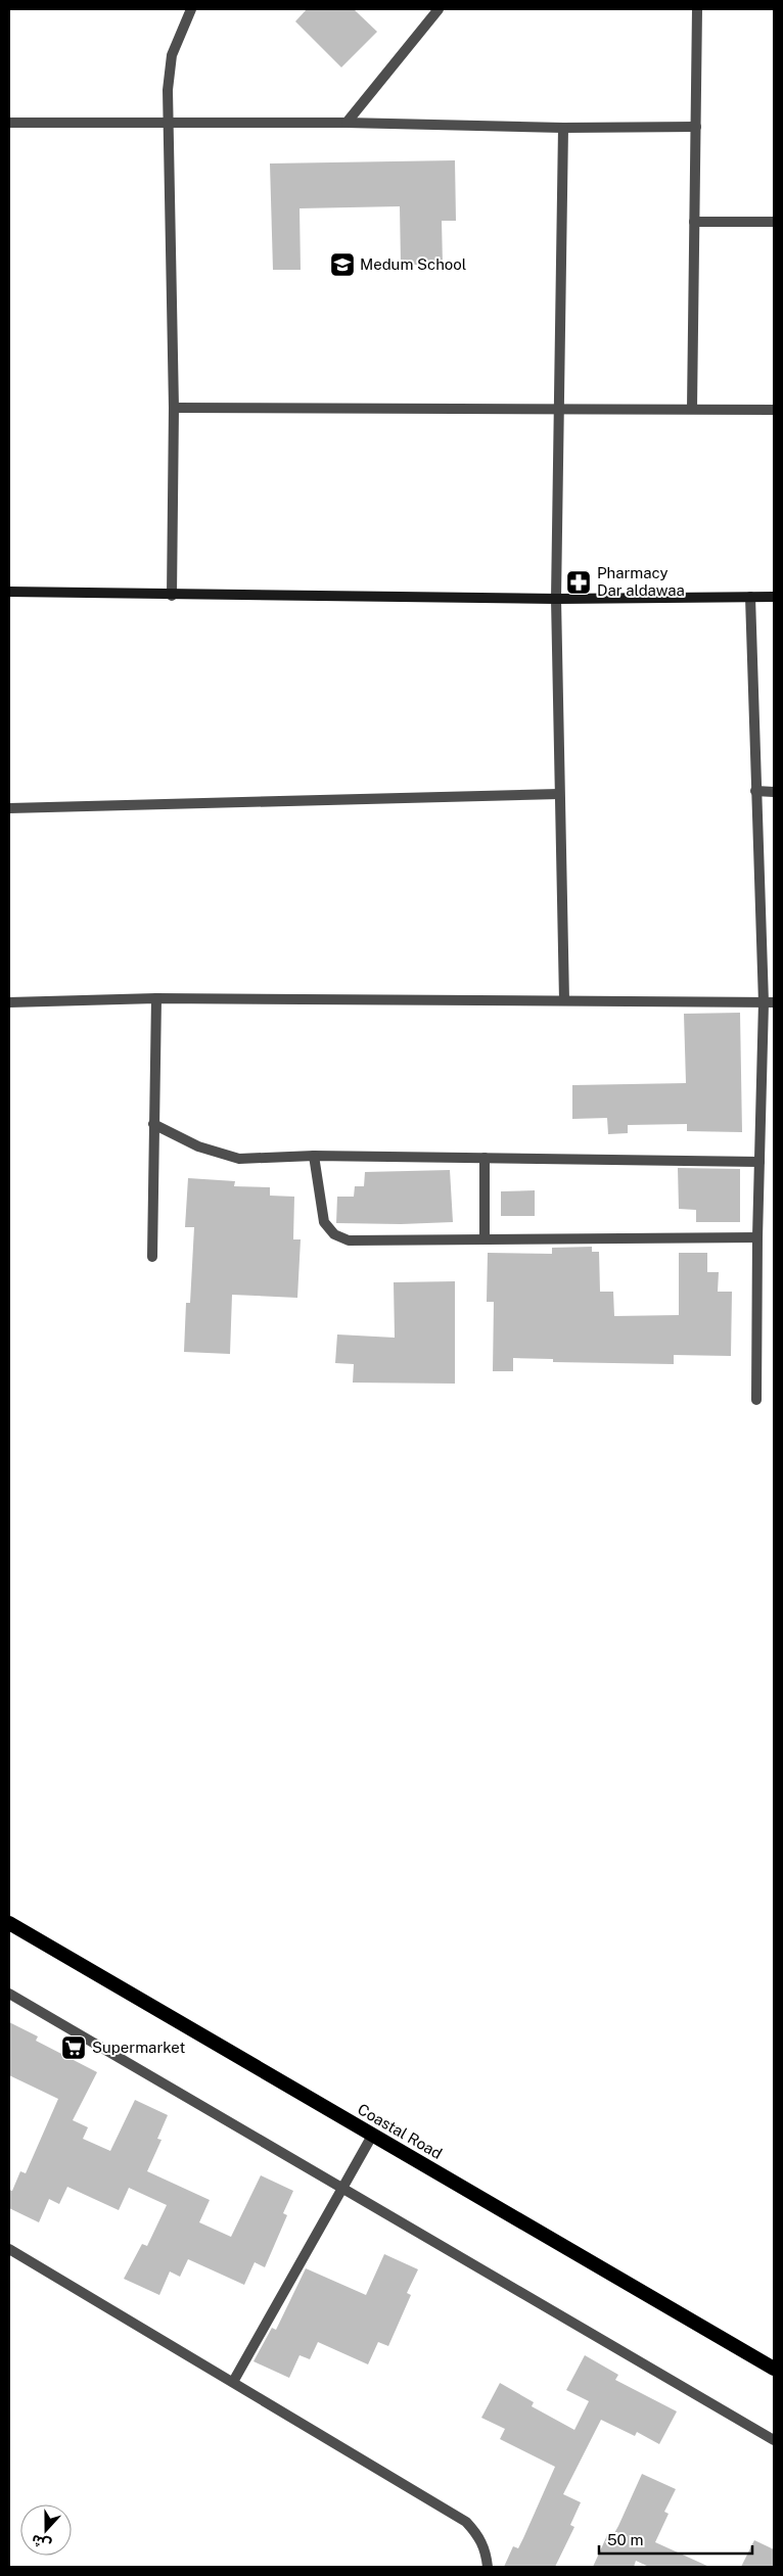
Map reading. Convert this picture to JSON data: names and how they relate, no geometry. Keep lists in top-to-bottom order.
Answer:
{
  "streets": {
    "highway": ["Coastal Road"]
  },
  "places": {
    "school or university": ["Medum School"],
    "pharmacy": ["Pharmacy Dar aldawaa"],
    "supermarket": ["Supermarket"]
  },
  "scale_bar": "50 m",
  "north": "bottom"
}
